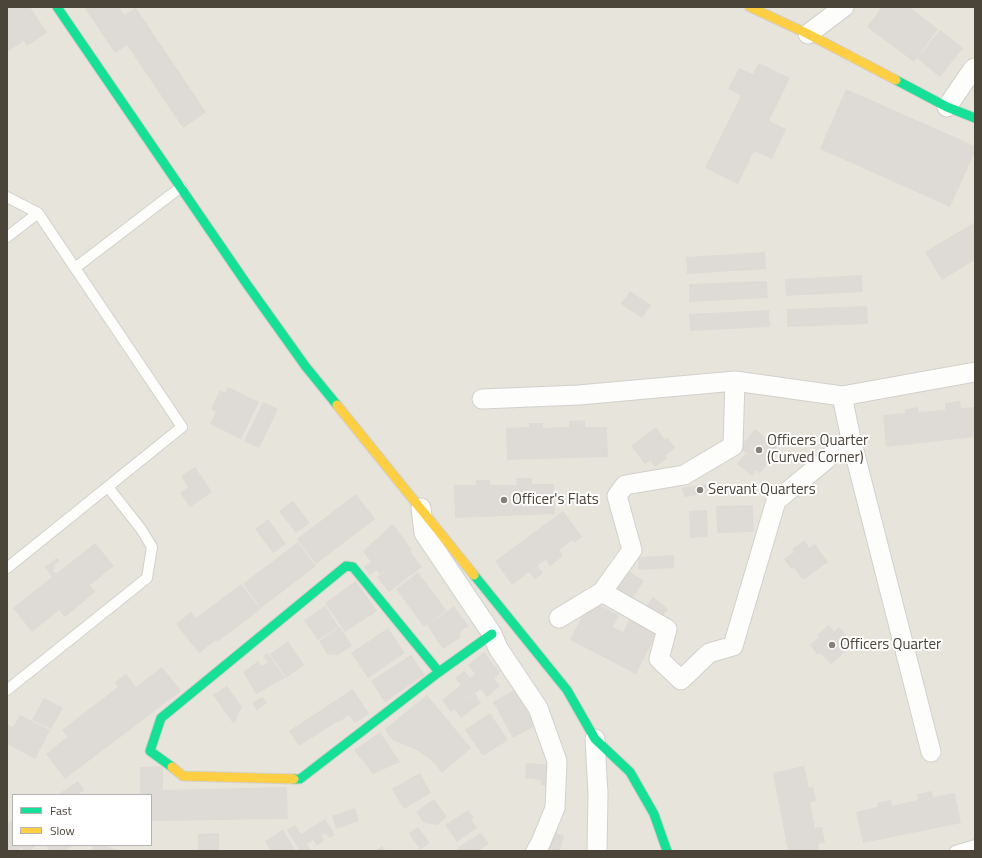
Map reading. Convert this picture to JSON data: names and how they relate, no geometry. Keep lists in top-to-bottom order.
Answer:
{
  "places": [
    "Officers Quarter (Curved Corner)",
    "Servant Quarters",
    "Officer's Flats",
    "Officers Quarter"
  ],
  "legend": ["Fast", "Slow"]
}
